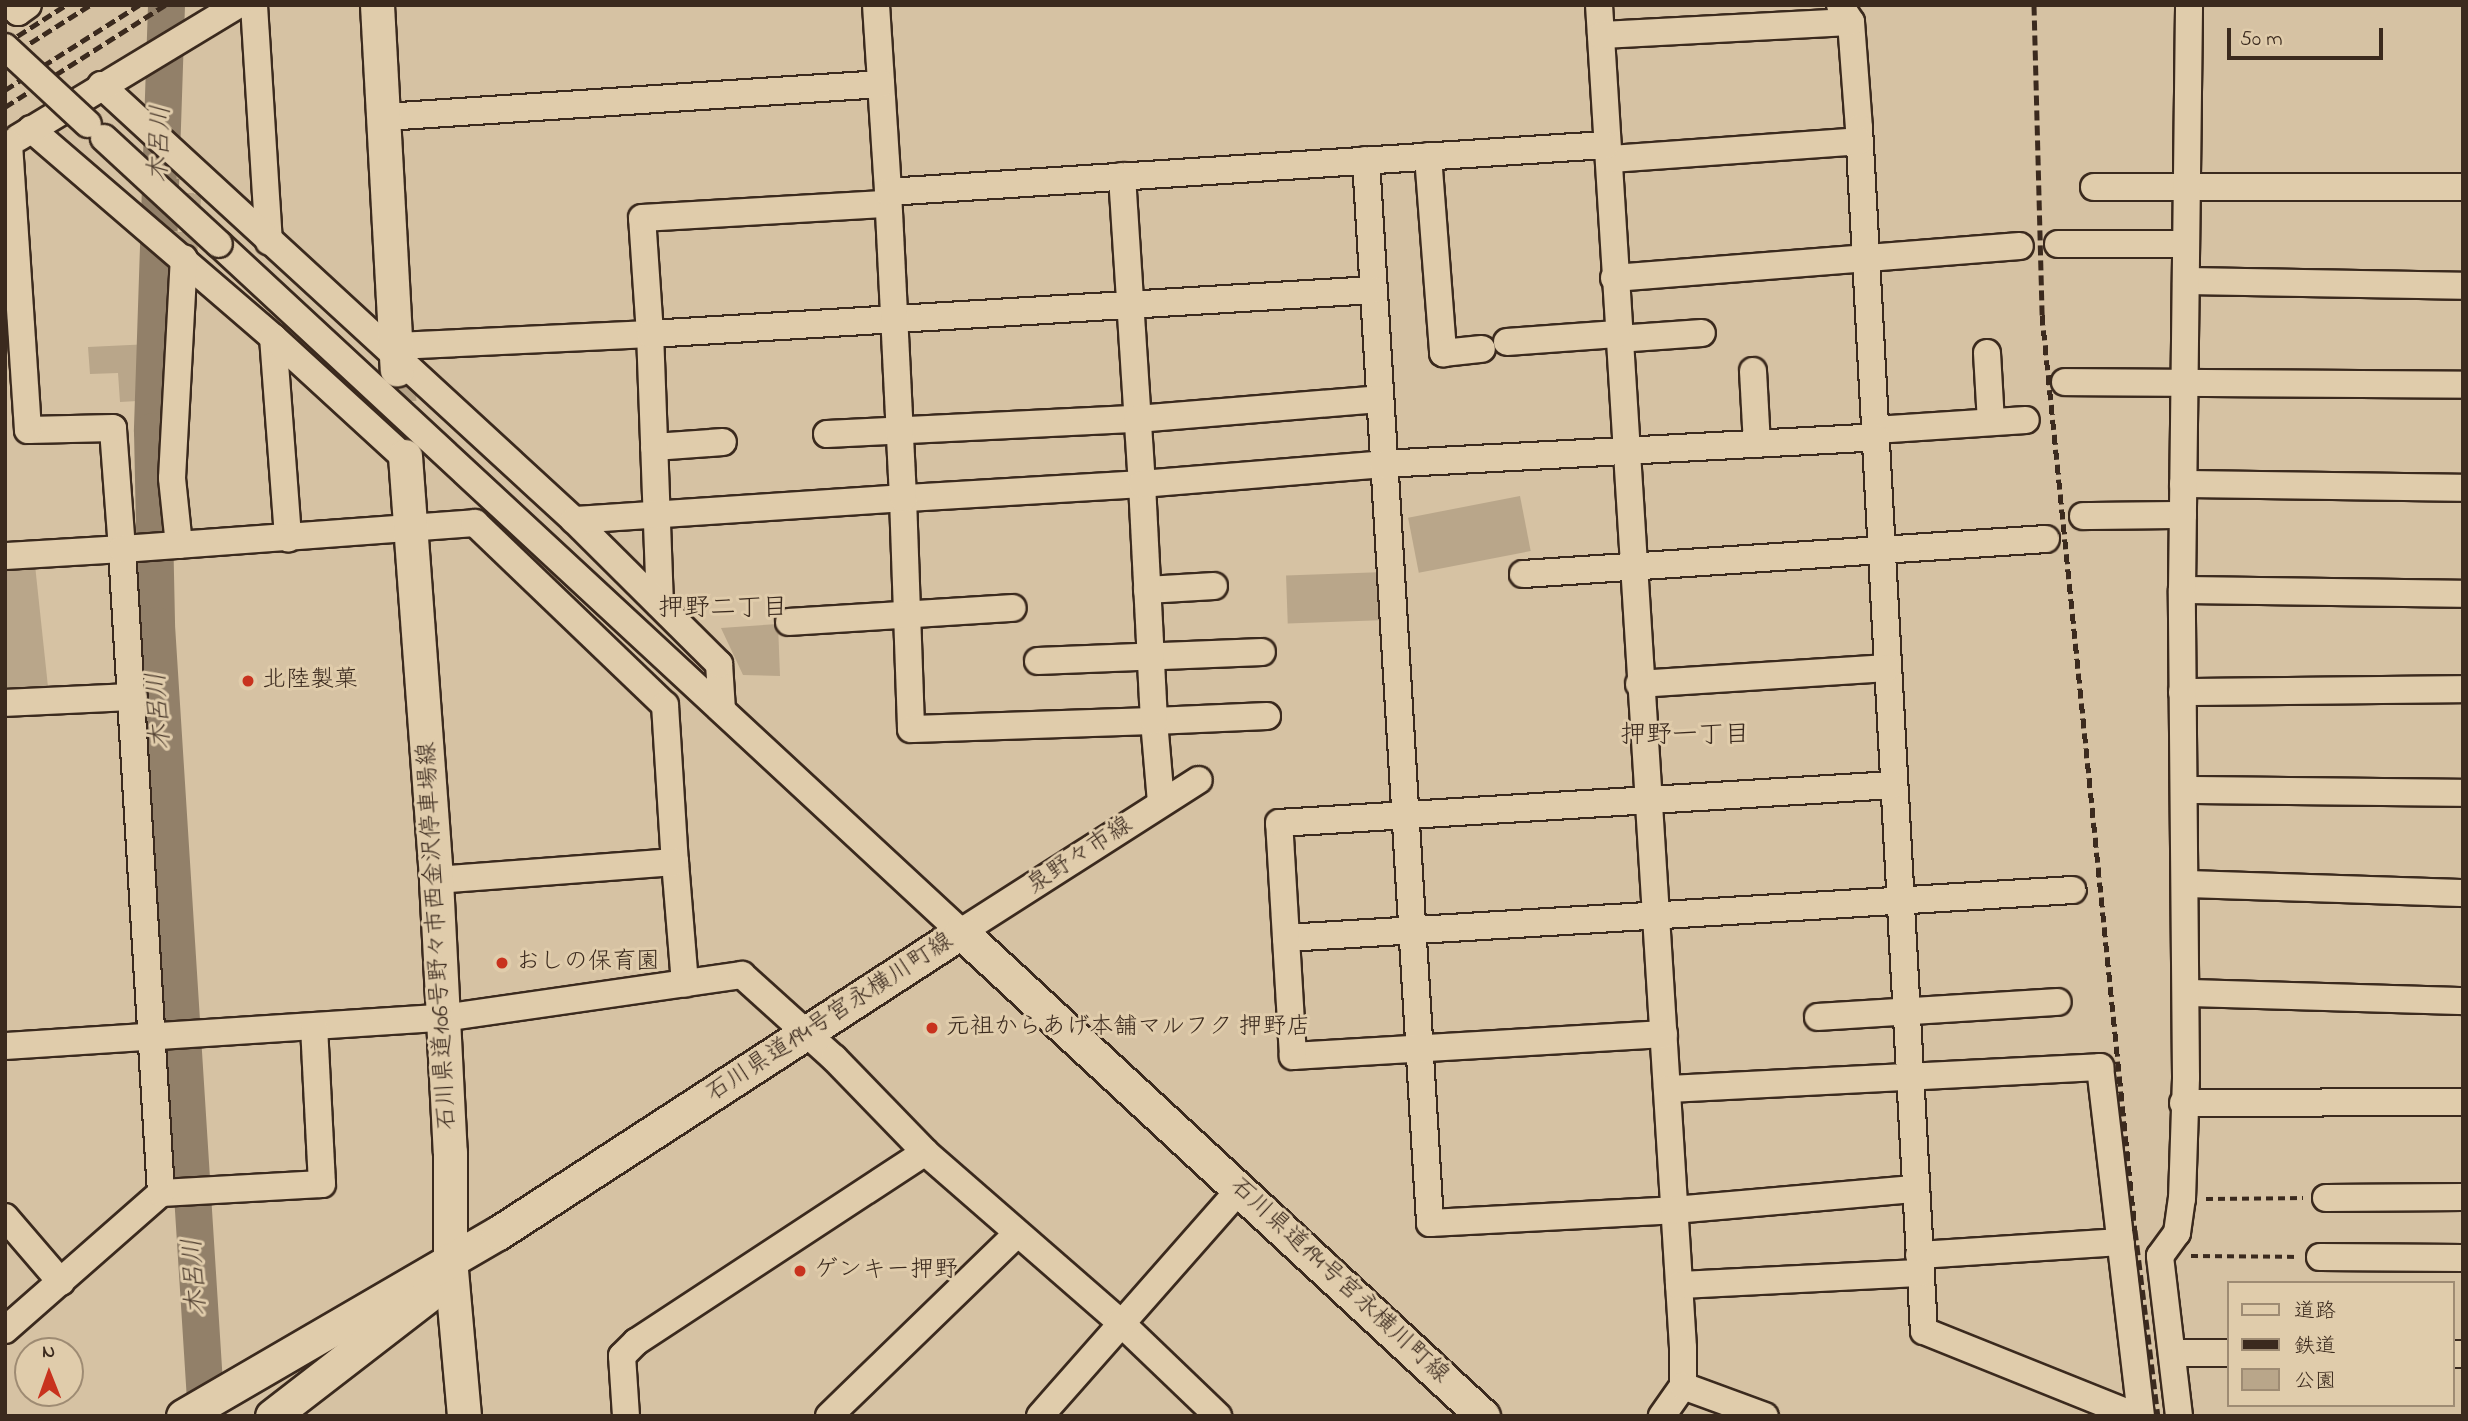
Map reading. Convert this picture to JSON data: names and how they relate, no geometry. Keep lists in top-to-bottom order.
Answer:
{
  "streets": {
    "main road": ["石川県道106号野々市西金沢停車場線", "石川県道194号宮永横川町線"],
    "street": ["泉野々市線"]
  },
  "crossings": [
    ["泉野々市線", "石川県道194号宮永横川町線"],
    ["石川県道106号野々市西金沢停車場線", "石川県道194号宮永横川町線"]
  ],
  "districts": ["押野二丁目", "押野一丁目"],
  "water": ["木呂川"],
  "places": [
    "北陸製菓",
    "おしの保育園",
    "元祖からあげ本舗マルフク 押野店",
    "ゲンキー押野"
  ],
  "legend": ["道路", "鉄道", "公園"],
  "scale_bar": "50 m",
  "north": "top"
}
